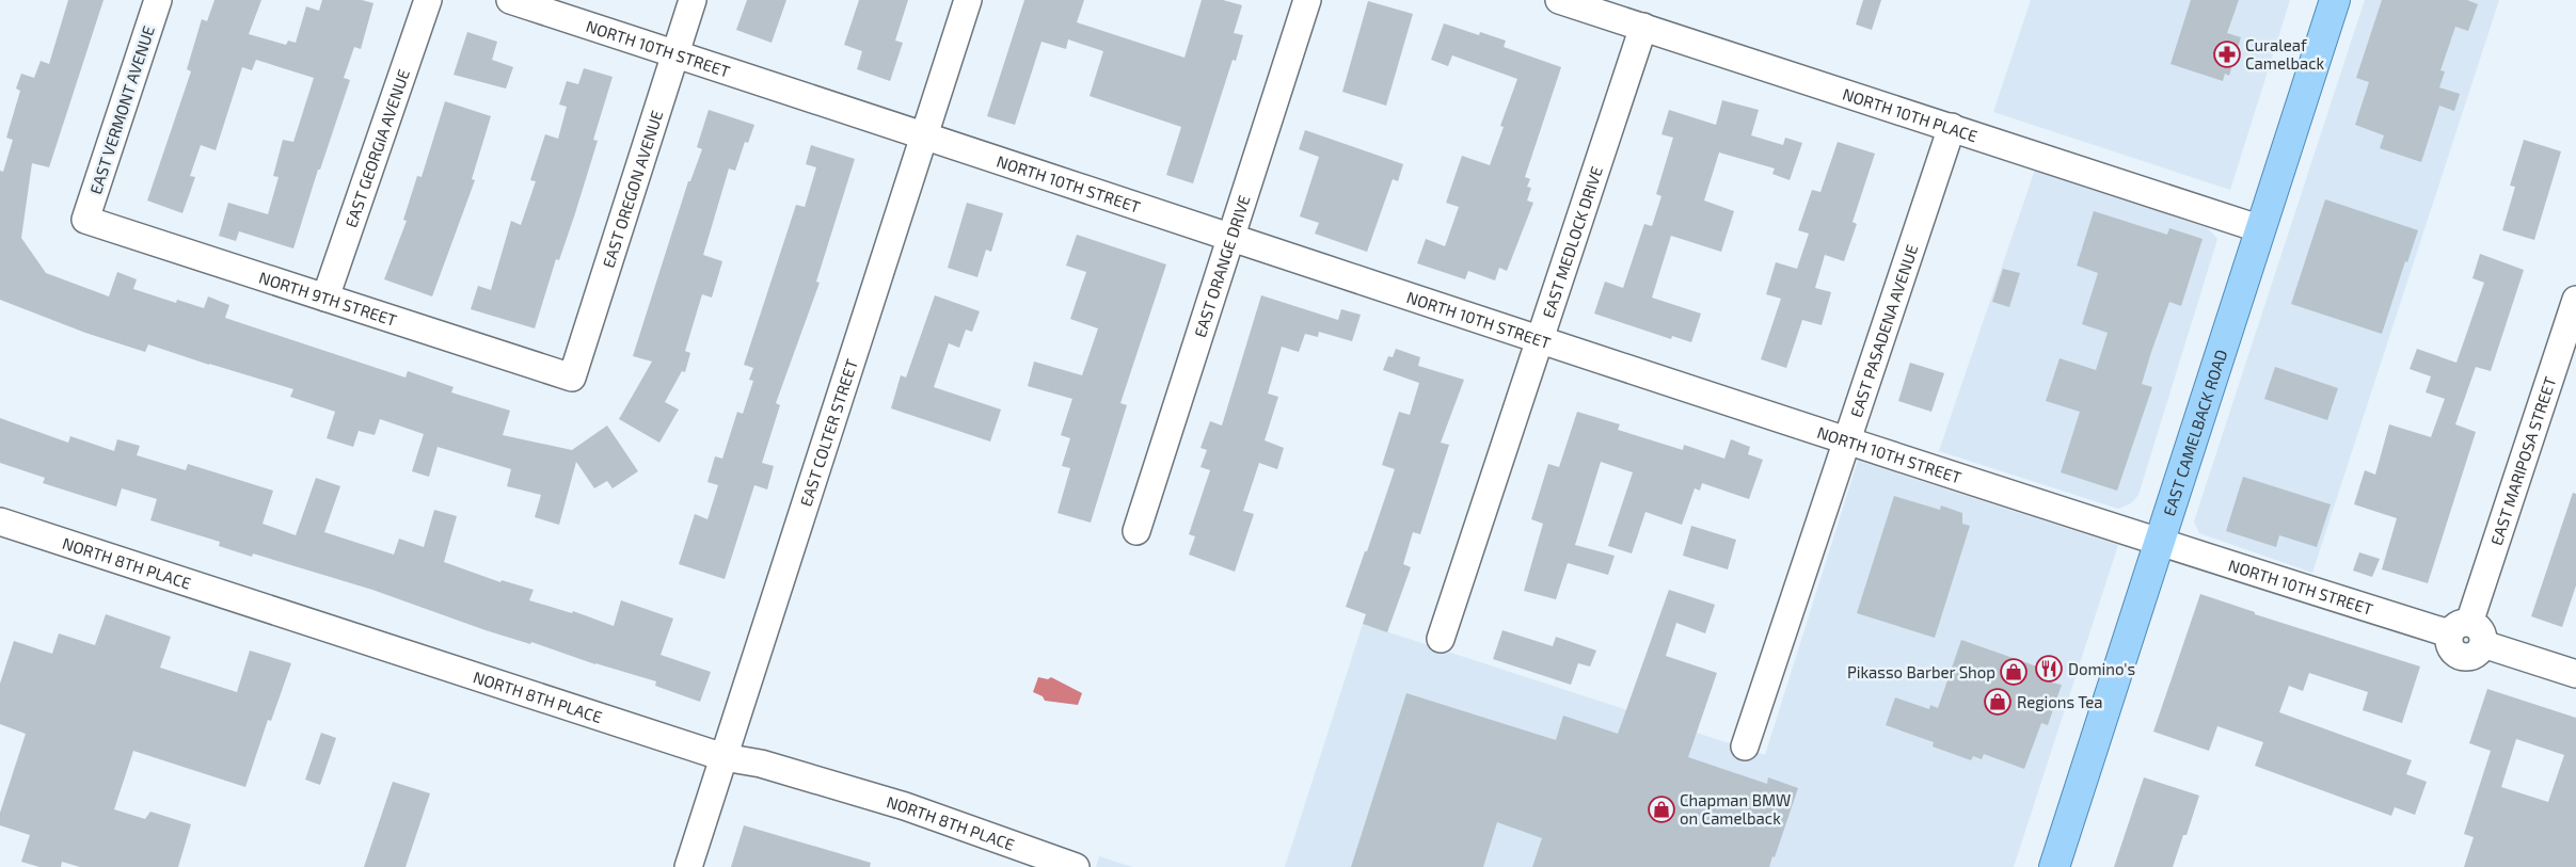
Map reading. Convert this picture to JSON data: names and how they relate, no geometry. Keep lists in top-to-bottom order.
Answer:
{
  "streets": {
    "main road": ["EAST CAMELBACK ROAD"],
    "street": [
      "NORTH 10TH STREET",
      "EAST VERMONT AVENUE",
      "NORTH 10TH PLACE",
      "EAST GEORGIA AVENUE",
      "EAST OREGON AVENUE",
      "EAST MEDLOCK DRIVE",
      "EAST ORANGE DRIVE",
      "NORTH 9TH STREET",
      "EAST PASADENA AVENUE",
      "EAST COLTER STREET",
      "EAST MARIPOSA STREET",
      "NORTH 8TH PLACE"
    ]
  },
  "crossings": [
    ["NORTH 10TH STREET", "EAST OREGON AVENUE"],
    ["NORTH 10TH STREET", "EAST MEDLOCK DRIVE"],
    ["NORTH 10TH STREET", "EAST ORANGE DRIVE"],
    ["NORTH 10TH STREET", "EAST PASADENA AVENUE"],
    ["NORTH 10TH STREET", "EAST COLTER STREET"],
    ["NORTH 10TH STREET", "EAST CAMELBACK ROAD"],
    ["NORTH 10TH STREET", "EAST MARIPOSA STREET"],
    ["EAST VERMONT AVENUE", "NORTH 9TH STREET"],
    ["NORTH 10TH PLACE", "EAST MEDLOCK DRIVE"],
    ["NORTH 10TH PLACE", "EAST PASADENA AVENUE"],
    ["NORTH 10TH PLACE", "EAST CAMELBACK ROAD"],
    ["EAST GEORGIA AVENUE", "NORTH 9TH STREET"],
    ["EAST OREGON AVENUE", "NORTH 9TH STREET"],
    ["EAST COLTER STREET", "NORTH 8TH PLACE"]
  ],
  "places": {
    "pharmacy": ["Curaleaf Camelback"],
    "restaurant": ["Domino's"],
    "shop": ["Pikasso Barber Shop", "Regions Tea", "Chapman BMW on Camelback"]
  }
}
